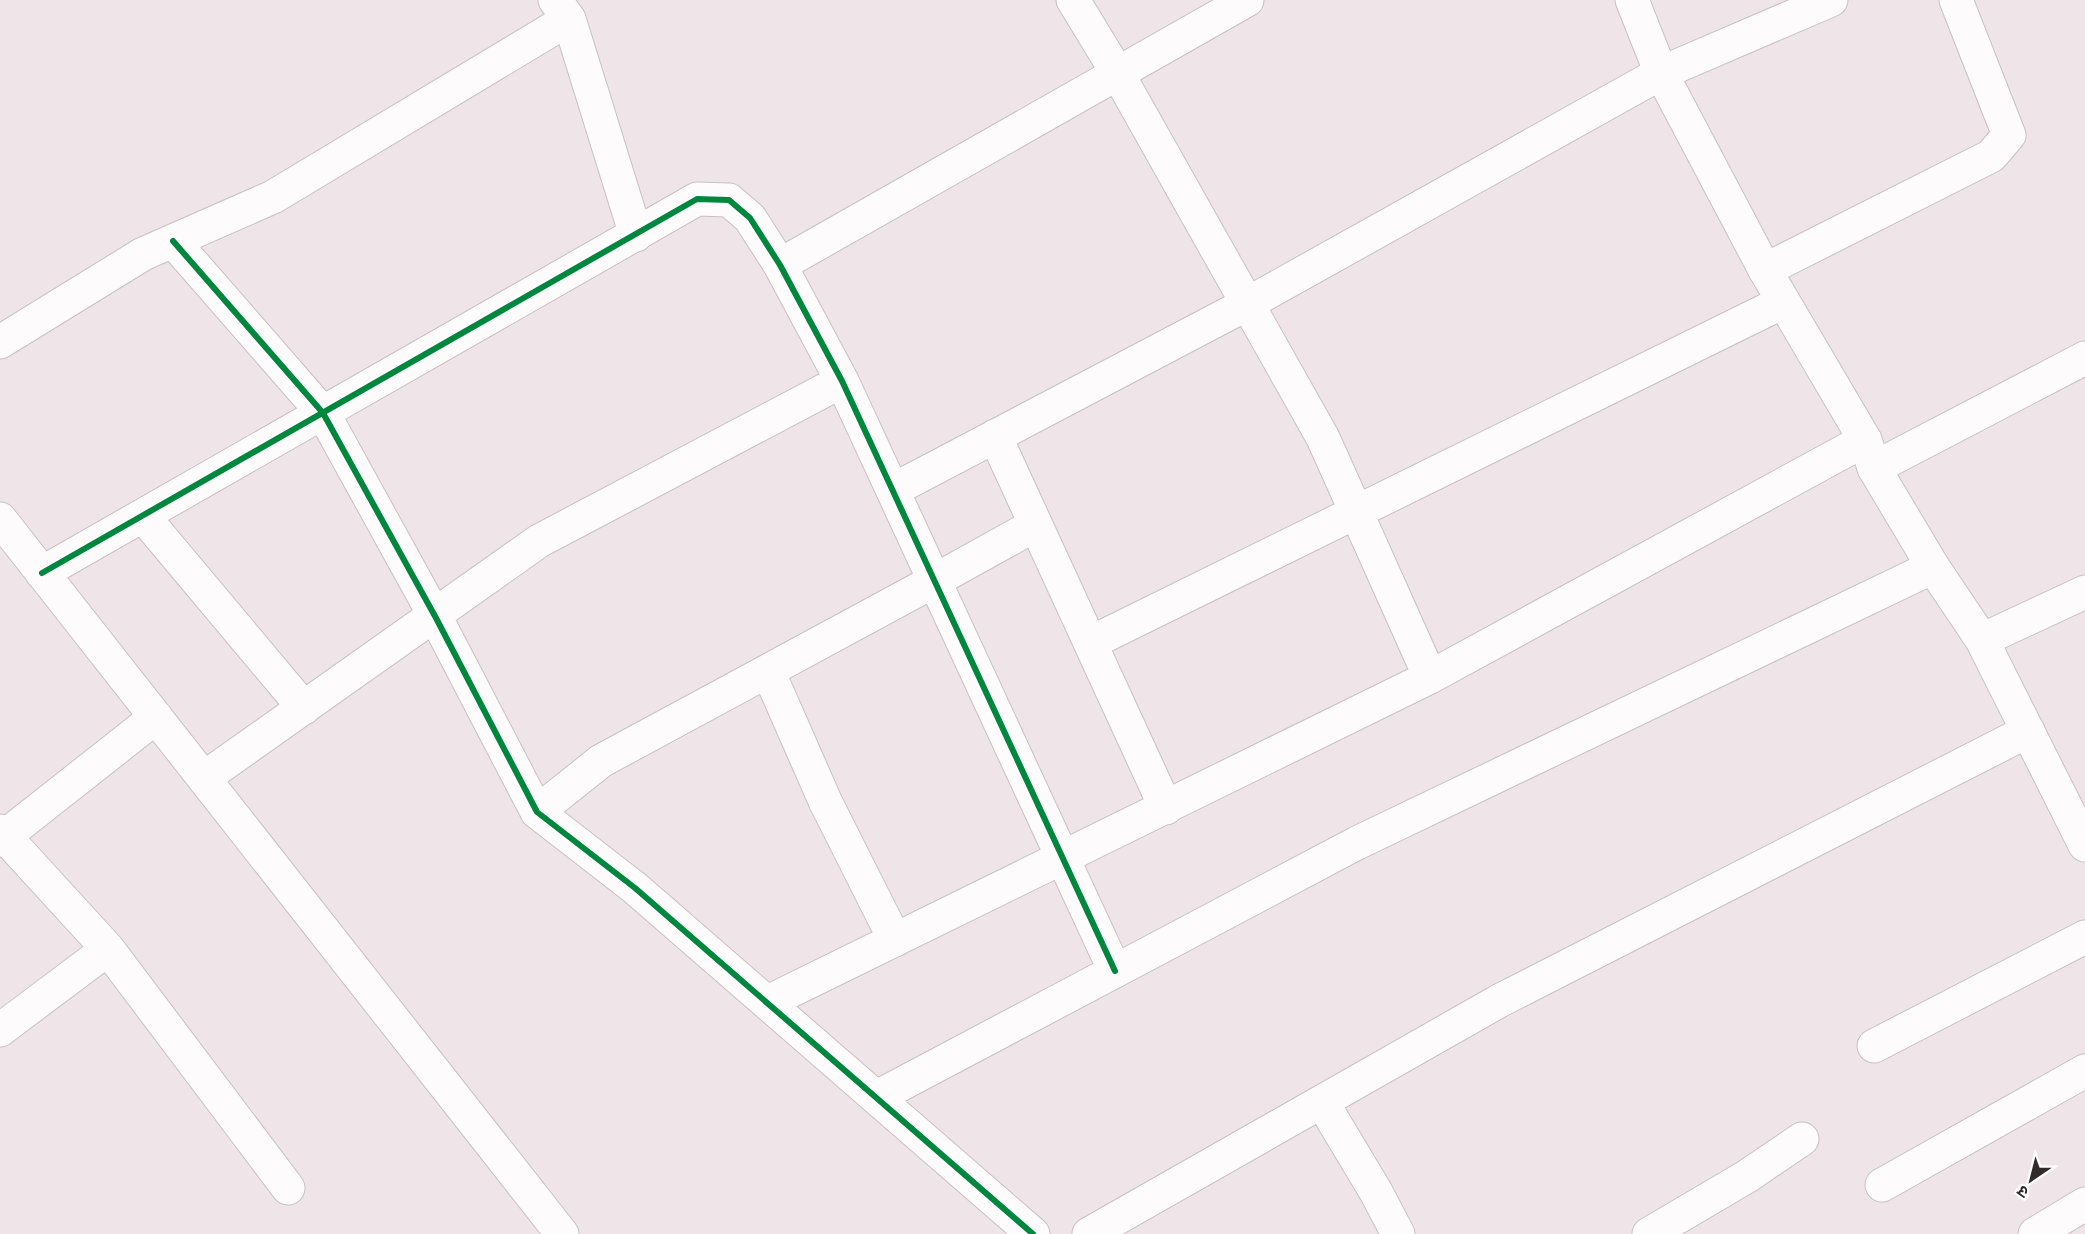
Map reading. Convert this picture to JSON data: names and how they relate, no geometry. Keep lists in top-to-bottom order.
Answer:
{
  "north": "bottom left"
}
